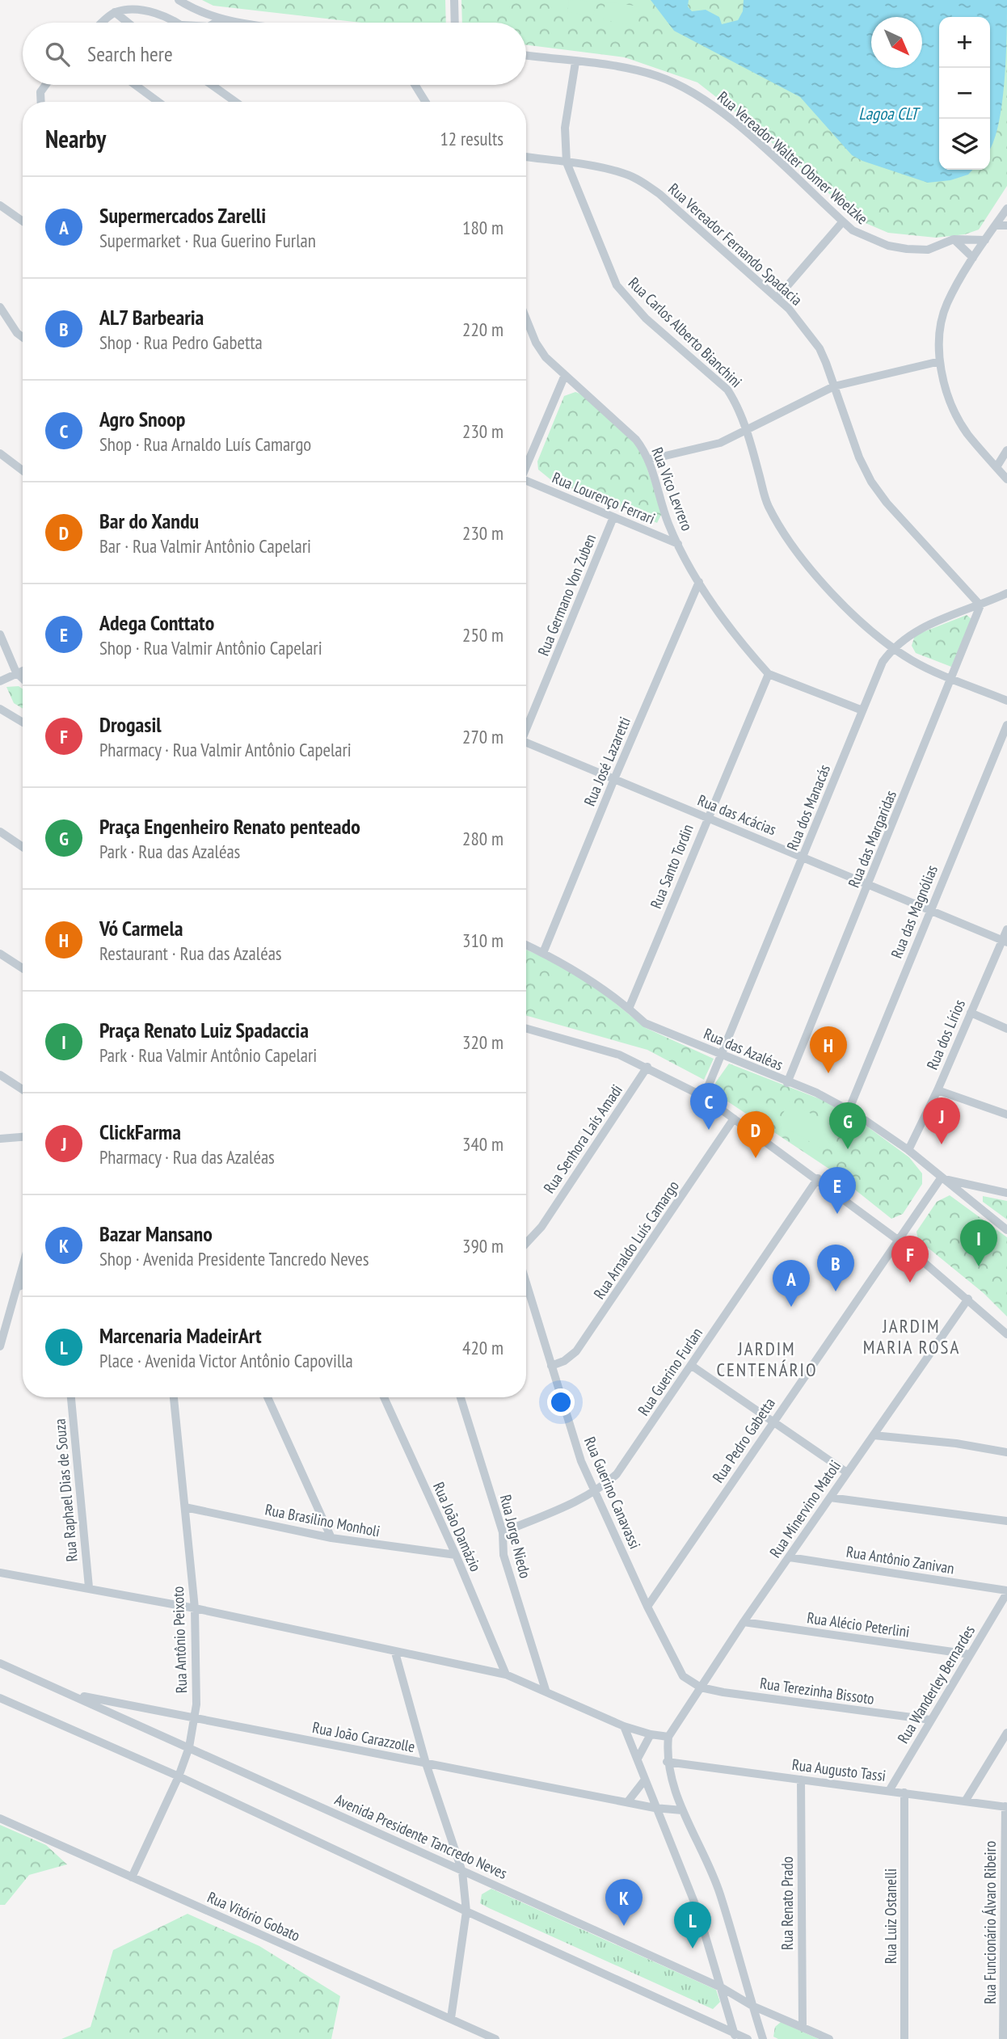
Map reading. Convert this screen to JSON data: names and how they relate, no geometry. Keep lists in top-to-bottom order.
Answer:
{
  "streets": {
    "street": [
      "Rua Vereador Walter Obmer Woelzke",
      "Rua Vereador Fernando Spadacia",
      "Rua Carlos Alberto Bianchini",
      "Rua Vico Levrero",
      "Rua Lourenço Ferrari",
      "Rua Germano Von Zuben",
      "Rua José Lazaretti",
      "Rua dos Manacás",
      "Rua das Acácias",
      "Rua das Margaridas",
      "Rua Santo Tordin",
      "Rua das Magnólias",
      "Rua dos Lírios",
      "Rua das Azaléas",
      "Rua Senhora Laís Amadi",
      "Rua Arnaldo Luís Camargo",
      "Rua Guerino Furlan",
      "Rua Pedro Gabetta",
      "Rua Raphael Dias de Souza",
      "Rua Guerino Canavassi",
      "Rua Minervino Matoli",
      "Rua Brasilino Monholi",
      "Rua João Damázio",
      "Rua Jorge Niedo",
      "Rua Antônio Zanivan",
      "Rua Alécio Peterlini",
      "Rua Antônio Peixoto",
      "Rua Wanderley Bernardes",
      "Rua Terezinha Bissoto",
      "Rua João Carazzolle",
      "Rua Augusto Tassi",
      "Avenida Presidente Tancredo Neves",
      "Rua Renato Prado",
      "Rua Vitório Gobato",
      "Rua Luiz Ostanelli",
      "Rua Funcionário Álvaro Ribeiro"
    ]
  },
  "crossings": [
    ["Rua Vereador Walter Obmer Woelzke", "Rua Carlos Alberto Bianchini"],
    ["Rua Vereador Fernando Spadacia", "Rua Carlos Alberto Bianchini"],
    ["Rua Vereador Fernando Spadacia", "Rua dos Manacás"],
    ["Rua Vereador Fernando Spadacia", "Rua das Margaridas"],
    ["Rua Carlos Alberto Bianchini", "Rua dos Manacás"],
    ["Rua Carlos Alberto Bianchini", "Rua das Margaridas"],
    ["Rua Vico Levrero", "Rua Lourenço Ferrari"],
    ["Rua Vico Levrero", "Rua José Lazaretti"],
    ["Rua Vico Levrero", "Rua dos Manacás"],
    ["Rua Vico Levrero", "Rua Santo Tordin"],
    ["Rua Lourenço Ferrari", "Rua Germano Von Zuben"],
    ["Rua José Lazaretti", "Rua das Acácias"],
    ["Rua José Lazaretti", "Rua das Azaléas"],
    ["Rua dos Manacás", "Rua das Acácias"],
    ["Rua dos Manacás", "Rua das Margaridas"],
    ["Rua dos Manacás", "Rua das Azaléas"],
    ["Rua das Acácias", "Rua das Margaridas"],
    ["Rua das Acácias", "Rua Santo Tordin"],
    ["Rua das Acácias", "Rua das Magnólias"],
    ["Rua das Acácias", "Rua dos Lírios"],
    ["Rua das Margaridas", "Rua das Azaléas"],
    ["Rua Santo Tordin", "Rua das Azaléas"],
    ["Rua das Magnólias", "Rua das Azaléas"],
    ["Rua dos Lírios", "Rua das Azaléas"],
    ["Rua das Azaléas", "Rua Pedro Gabetta"],
    ["Rua Arnaldo Luís Camargo", "Rua Guerino Canavassi"],
    ["Rua Guerino Furlan", "Rua Guerino Canavassi"],
    ["Rua Guerino Furlan", "Rua Jorge Niedo"],
    ["Rua Pedro Gabetta", "Rua Guerino Canavassi"],
    ["Rua Guerino Canavassi", "Rua Minervino Matoli"],
    ["Rua Guerino Canavassi", "Rua Terezinha Bissoto"],
    ["Rua Minervino Matoli", "Rua Antônio Zanivan"],
    ["Rua Minervino Matoli", "Rua Alécio Peterlini"],
    ["Rua Minervino Matoli", "Rua Terezinha Bissoto"],
    ["Rua Brasilino Monholi", "Rua João Damázio"],
    ["Rua Brasilino Monholi", "Rua Antônio Peixoto"],
    ["Rua Antônio Zanivan", "Rua Wanderley Bernardes"],
    ["Rua Alécio Peterlini", "Rua Wanderley Bernardes"],
    ["Rua Antônio Peixoto", "Rua João Carazzolle"],
    ["Rua Antônio Peixoto", "Avenida Presidente Tancredo Neves"],
    ["Rua Antônio Peixoto", "Rua Vitório Gobato"],
    ["Rua Wanderley Bernardes", "Rua Terezinha Bissoto"],
    ["Rua Wanderley Bernardes", "Rua Augusto Tassi"],
    ["Rua João Carazzolle", "Avenida Presidente Tancredo Neves"],
    ["Rua Augusto Tassi", "Rua Renato Prado"],
    ["Rua Augusto Tassi", "Rua Luiz Ostanelli"],
    ["Rua Augusto Tassi", "Rua Funcionário Álvaro Ribeiro"],
    ["Avenida Presidente Tancredo Neves", "Rua Renato Prado"]
  ],
  "districts": ["JARDIM MARIA ROSA", "JARDIM CENTENÁRIO"],
  "water": ["Lagoa CLT"],
  "north": "bottom right",
  "page": {
    "map_buttons": ["+", "−"],
    "search": "Search here",
    "heading": ["Nearby", "12 results"],
    "list": [
      {
        "mark": "A",
        "name": "Supermercados Zarelli",
        "note": "Supermarket · Rua Guerino Furlan",
        "value": "180 m"
      },
      {
        "mark": "B",
        "name": "AL7 Barbearia",
        "note": "Shop · Rua Pedro Gabetta",
        "value": "220 m"
      },
      {
        "mark": "C",
        "name": "Agro Snoop",
        "note": "Shop · Rua Arnaldo Luís Camargo",
        "value": "230 m"
      },
      {
        "mark": "D",
        "name": "Bar do Xandu",
        "note": "Bar · Rua Valmir Antônio Capelari",
        "value": "230 m"
      },
      {
        "mark": "E",
        "name": "Adega Conttato",
        "note": "Shop · Rua Valmir Antônio Capelari",
        "value": "250 m"
      },
      {
        "mark": "F",
        "name": "Drogasil",
        "note": "Pharmacy · Rua Valmir Antônio Capelari",
        "value": "270 m"
      },
      {
        "mark": "G",
        "name": "Praça Engenheiro Renato penteado",
        "note": "Park · Rua das Azaléas",
        "value": "280 m"
      },
      {
        "mark": "H",
        "name": "Vó Carmela",
        "note": "Restaurant · Rua das Azaléas",
        "value": "310 m"
      },
      {
        "mark": "I",
        "name": "Praça Renato Luiz Spadaccia",
        "note": "Park · Rua Valmir Antônio Capelari",
        "value": "320 m"
      },
      {
        "mark": "J",
        "name": "ClickFarma",
        "note": "Pharmacy · Rua das Azaléas",
        "value": "340 m"
      },
      {
        "mark": "K",
        "name": "Bazar Mansano",
        "note": "Shop · Avenida Presidente Tancredo Neves",
        "value": "390 m"
      },
      {
        "mark": "L",
        "name": "Marcenaria MadeirArt",
        "note": "Place · Avenida Victor Antônio Capovilla",
        "value": "420 m"
      }
    ],
    "pins": [
      "H",
      "C",
      "J",
      "G",
      "D",
      "E",
      "I",
      "F",
      "B",
      "A",
      "K",
      "L"
    ]
  }
}
